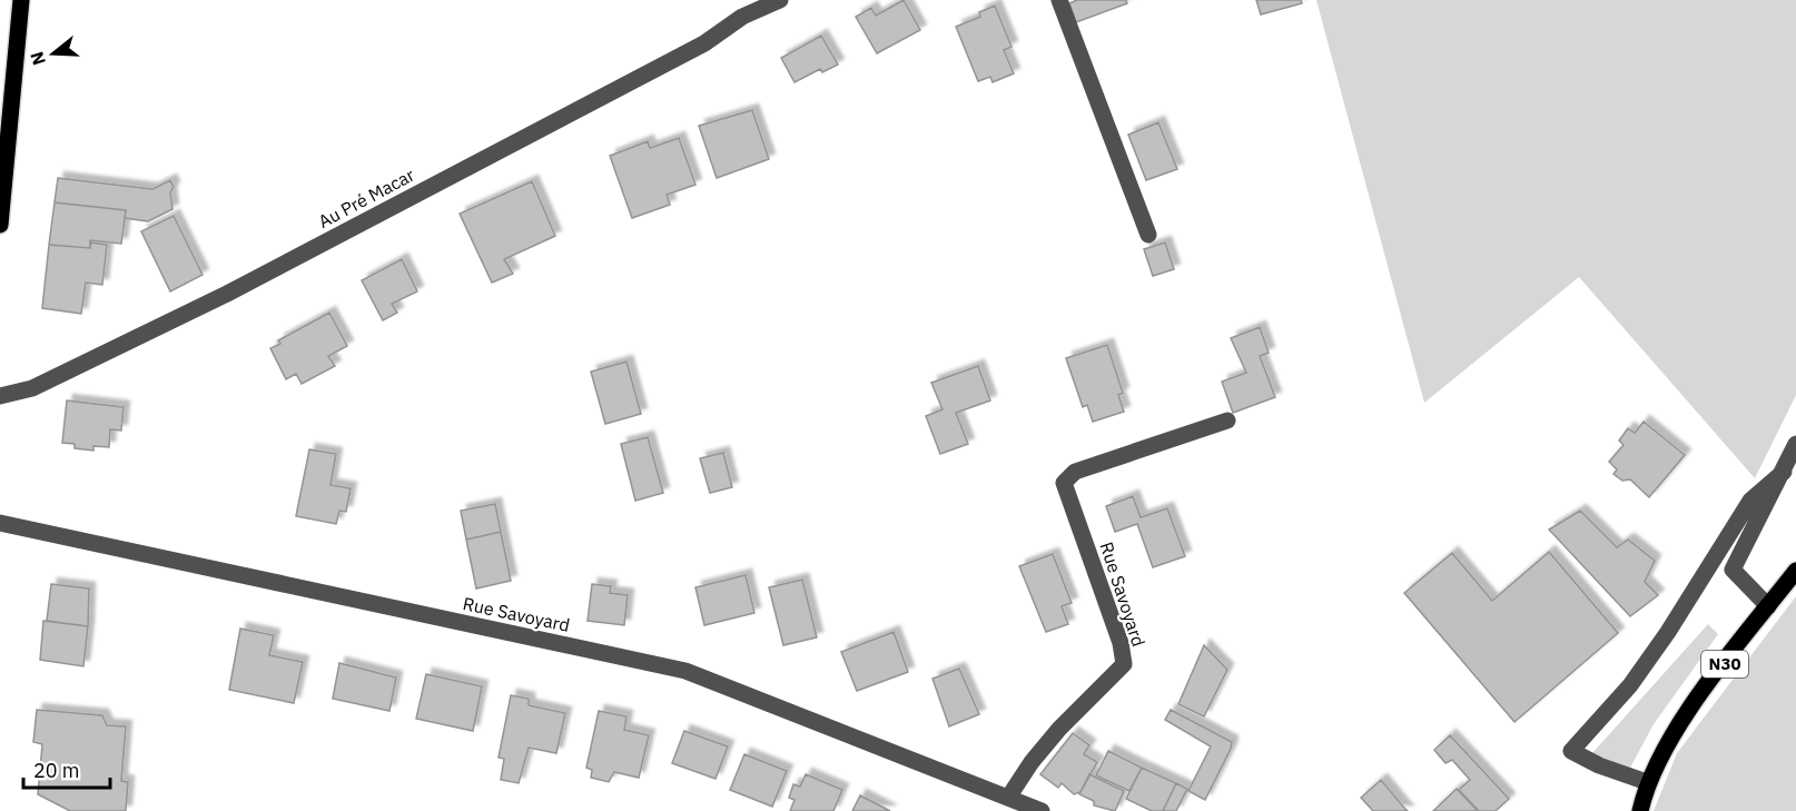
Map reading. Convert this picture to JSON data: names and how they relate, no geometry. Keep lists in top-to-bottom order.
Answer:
{
  "streets": {
    "main road": ["N30"],
    "street": ["Au Pré Macar", "Rue Savoyard"]
  },
  "scale_bar": "20 m",
  "north": "left"
}
